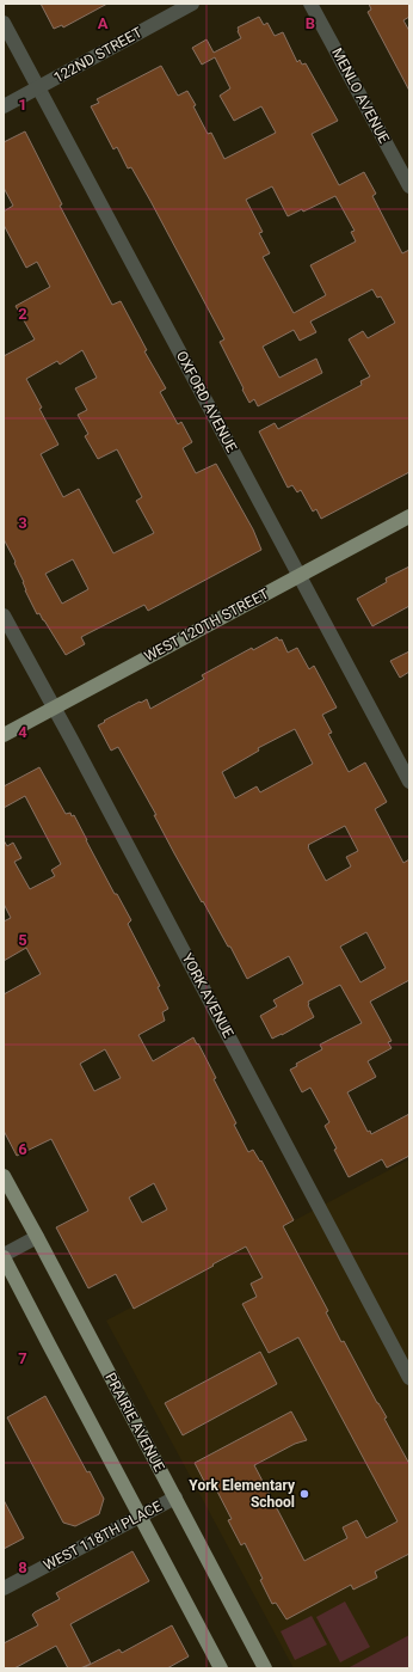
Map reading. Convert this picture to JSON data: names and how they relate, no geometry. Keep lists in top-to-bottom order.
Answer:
{
  "streets": {
    "main road": ["WEST 120TH STREET", "PRAIRIE AVENUE"],
    "street": [
      "122ND STREET",
      "MENLO AVENUE",
      "OXFORD AVENUE",
      "YORK AVENUE",
      "WEST 118TH PLACE"
    ]
  },
  "crossings": [
    ["122ND STREET", "OXFORD AVENUE"],
    ["OXFORD AVENUE", "WEST 120TH STREET"],
    ["WEST 120TH STREET", "YORK AVENUE"],
    ["PRAIRIE AVENUE", "WEST 118TH PLACE"]
  ],
  "places": ["York Elementary School"],
  "grid": {
    "columns": ["A", "B"],
    "rows": [
      "1",
      "2",
      "3",
      "4",
      "5",
      "6",
      "7",
      "8"
    ]
  }
}
